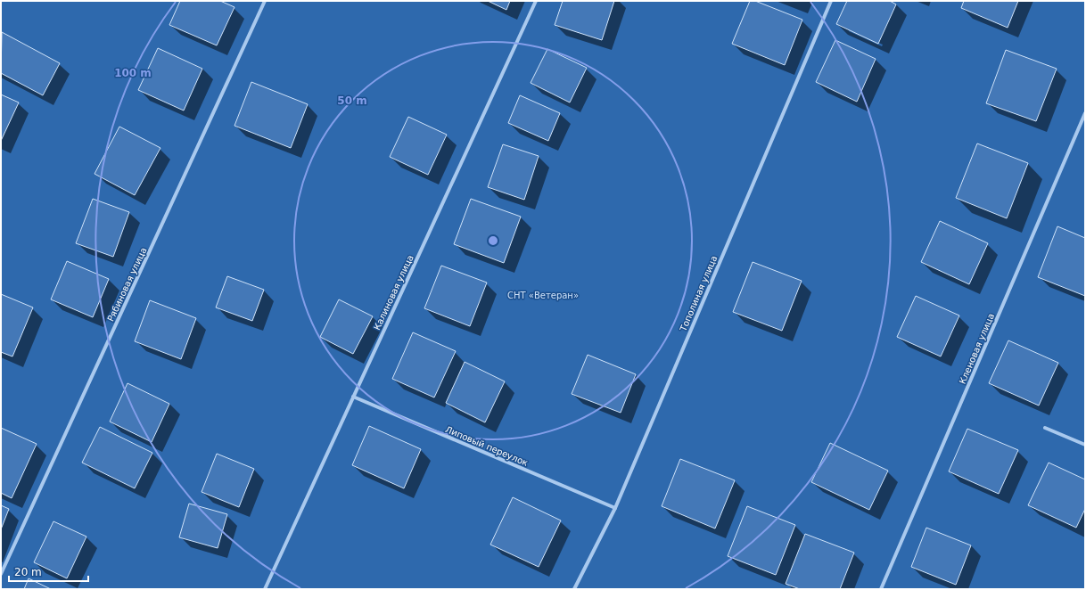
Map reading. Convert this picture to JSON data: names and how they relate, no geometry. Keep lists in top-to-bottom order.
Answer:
{
  "streets": {
    "street": [
      "Рябиновая улица",
      "Калиновая улица",
      "Тополиная улица",
      "Кленовая улица",
      "Липовый переулок"
    ]
  },
  "crossings": [
    ["Калиновая улица", "Липовый переулок"],
    ["Тополиная улица", "Липовый переулок"]
  ],
  "parks": ["СНТ «Ветеран»"],
  "scale_bar": "20 m",
  "rings": ["100 m", "50 m"]
}
